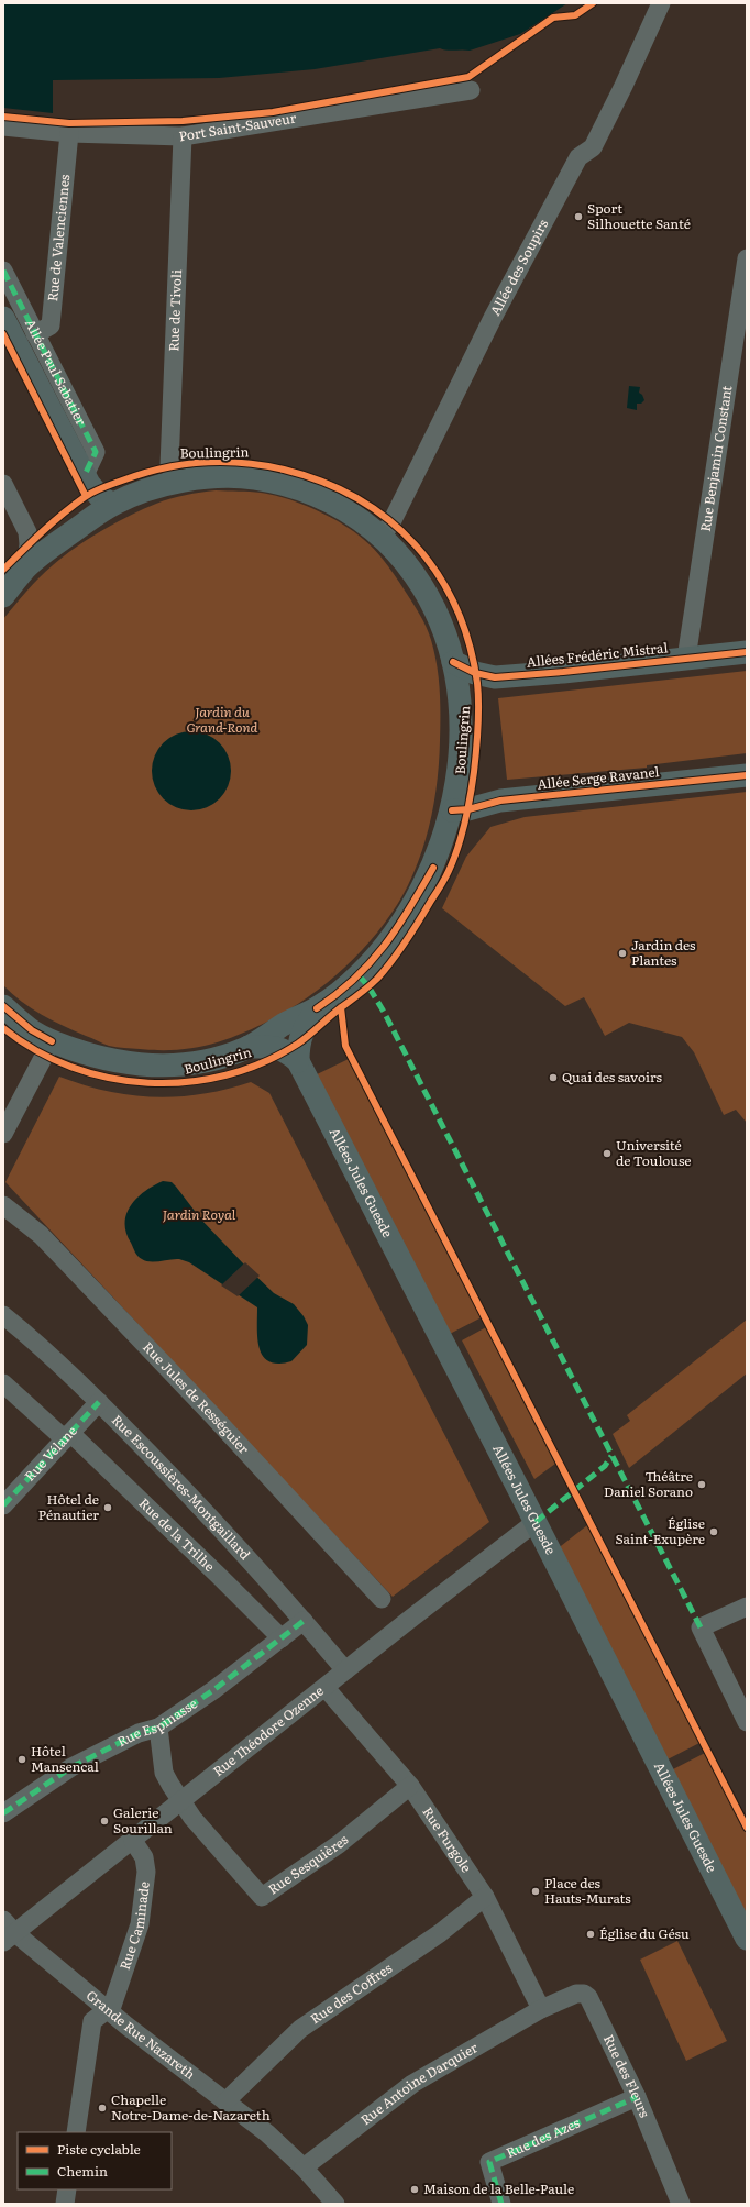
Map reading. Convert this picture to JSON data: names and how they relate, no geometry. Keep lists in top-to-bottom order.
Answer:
{
  "streets": {
    "main road": [
      "Allée Paul Sabatier",
      "Boulingrin",
      "Allées Frédéric Mistral",
      "Allée Serge Ravanel",
      "Allées Jules Guesde"
    ],
    "street": [
      "Port Saint-Sauveur",
      "Rue de Valenciennes",
      "Allée des Soupirs",
      "Rue de Tivoli",
      "Rue Benjamin Constant",
      "Rue Jules de Rességuier",
      "Rue Vélane",
      "Rue Escoussières-Montgaillard",
      "Rue de la Trilhe",
      "Rue Espinasse",
      "Rue Théodore Ozenne",
      "Rue Furgole",
      "Rue Sesquières",
      "Rue Caminade",
      "Rue des Coffres",
      "Grande Rue Nazareth",
      "Rue des Fleurs",
      "Rue Antoine Darquier",
      "Rue des Azes"
    ]
  },
  "crossings": [
    ["Port Saint-Sauveur", "Rue de Valenciennes"],
    ["Port Saint-Sauveur", "Rue de Tivoli"],
    ["Rue de Valenciennes", "Allée Paul Sabatier"],
    ["Allée des Soupirs", "Boulingrin"],
    ["Rue de Tivoli", "Boulingrin"],
    ["Allée Paul Sabatier", "Boulingrin"],
    ["Boulingrin", "Allées Frédéric Mistral"],
    ["Boulingrin", "Allée Serge Ravanel"],
    ["Boulingrin", "Allées Jules Guesde"],
    ["Rue Benjamin Constant", "Allées Frédéric Mistral"],
    ["Allées Jules Guesde", "Rue Théodore Ozenne"],
    ["Rue Vélane", "Rue Escoussières-Montgaillard"],
    ["Rue Vélane", "Rue de la Trilhe"],
    ["Rue Escoussières-Montgaillard", "Rue Espinasse"],
    ["Rue Escoussières-Montgaillard", "Rue Théodore Ozenne"],
    ["Rue de la Trilhe", "Rue Espinasse"],
    ["Rue Théodore Ozenne", "Rue Furgole"],
    ["Rue Théodore Ozenne", "Rue Sesquières"],
    ["Rue Théodore Ozenne", "Rue Caminade"],
    ["Rue Théodore Ozenne", "Grande Rue Nazareth"],
    ["Rue Furgole", "Rue Sesquières"],
    ["Rue Furgole", "Rue des Coffres"],
    ["Rue Furgole", "Rue des Fleurs"],
    ["Rue Furgole", "Rue Antoine Darquier"],
    ["Rue Caminade", "Grande Rue Nazareth"],
    ["Rue des Coffres", "Grande Rue Nazareth"],
    ["Grande Rue Nazareth", "Rue Antoine Darquier"],
    ["Rue des Fleurs", "Rue Antoine Darquier"],
    ["Rue des Fleurs", "Rue des Azes"]
  ],
  "parks": ["Jardin du Grand-Rond", "Jardin Royal"],
  "places": [
    "Sport Silhouette Santé",
    "Jardin des Plantes",
    "Quai des savoirs",
    "Université de Toulouse",
    "Théâtre Daniel Sorano",
    "Hôtel de Pénautier",
    "Église Saint-Exupère",
    "Hôtel Mansencal",
    "Galerie Sourillan",
    "Place des Hauts-Murats",
    "Église du Gésu",
    "Chapelle Notre-Dame-de-Nazareth",
    "Maison de la Belle-Paule"
  ],
  "legend": ["Piste cyclable", "Chemin"]
}
